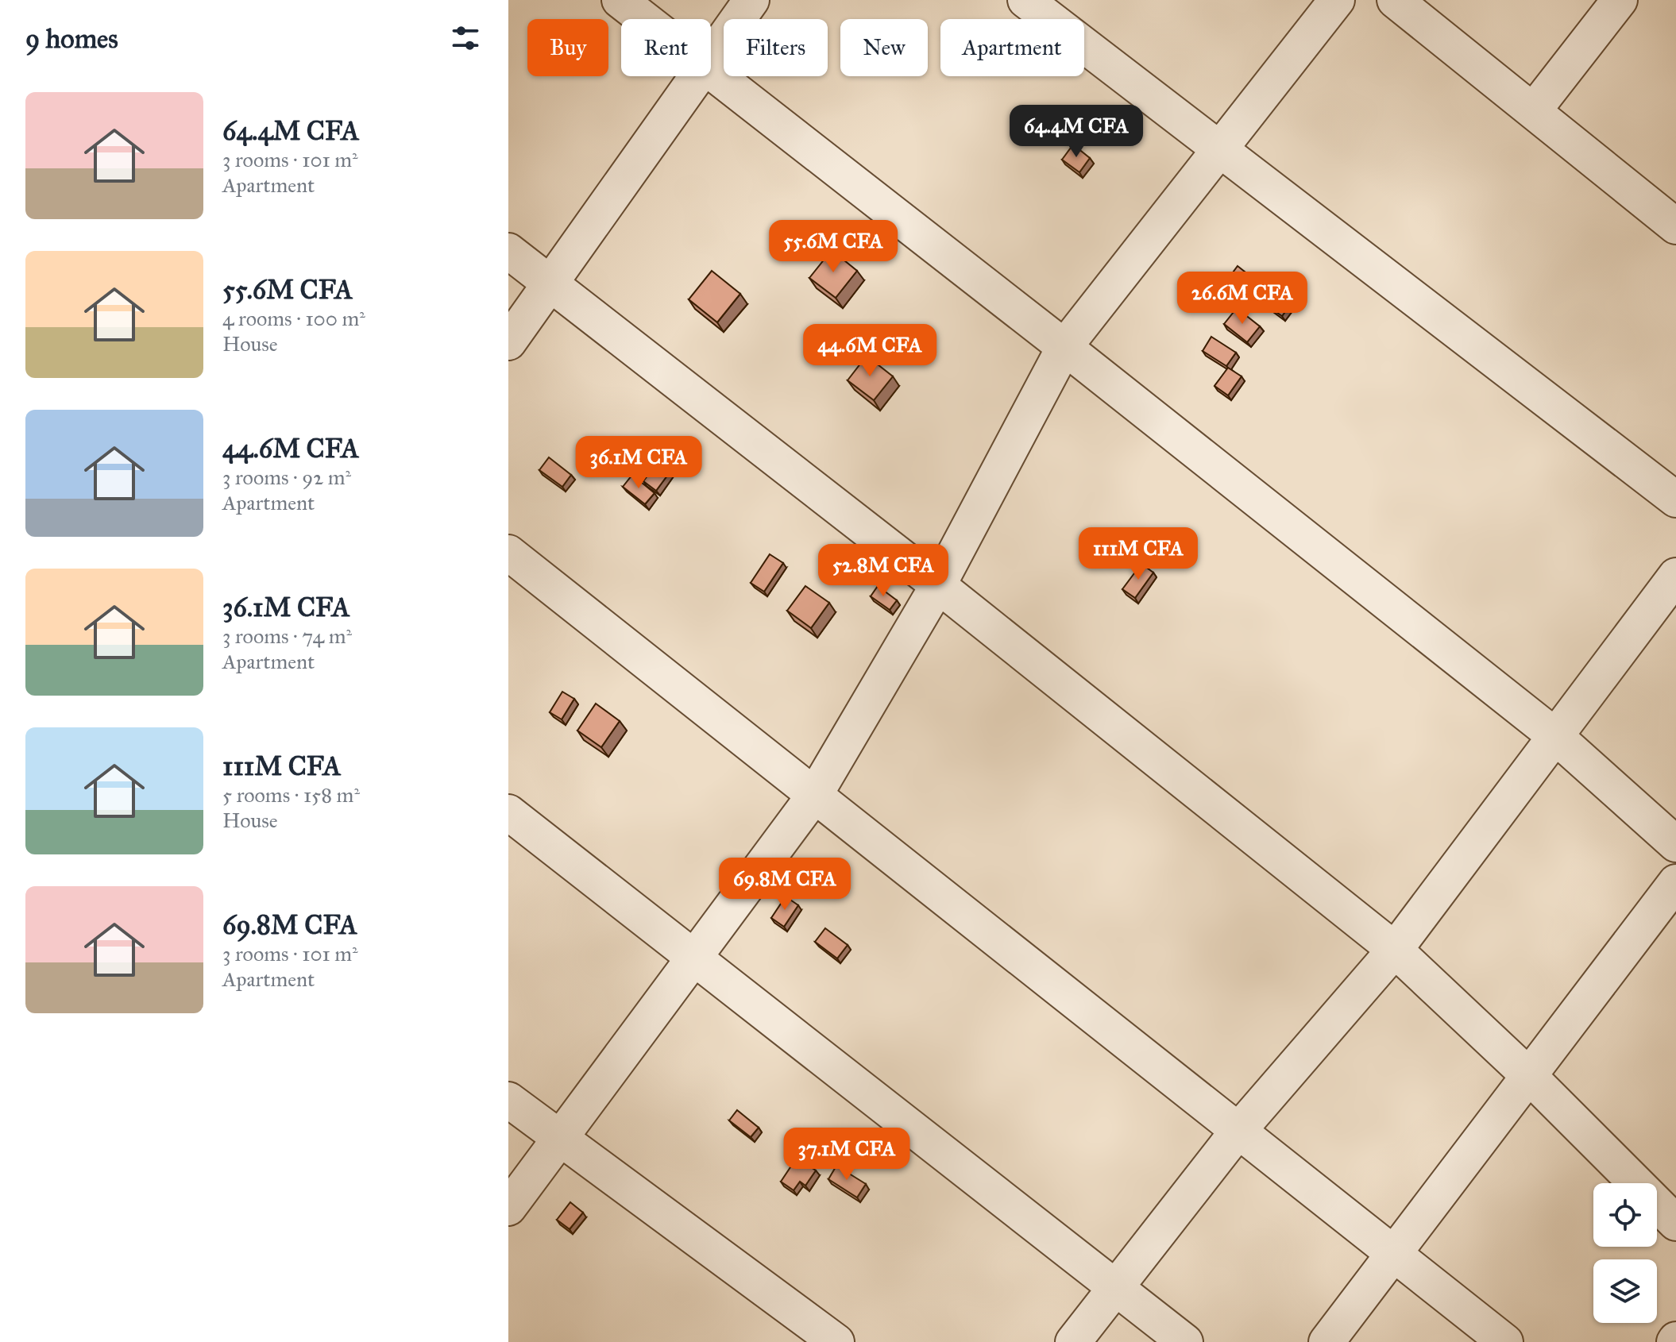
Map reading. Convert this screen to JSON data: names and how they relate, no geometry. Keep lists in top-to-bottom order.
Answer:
{
  "page": {
    "heading": "9 homes",
    "chip": [
      "Buy",
      "Rent",
      "Filters",
      "New",
      "Apartment"
    ],
    "list": [
      {
        "name": "64.4M CFA",
        "note": "3 rooms · 101 m² · Apartment"
      },
      {
        "name": "55.6M CFA",
        "note": "4 rooms · 100 m² · House"
      },
      {
        "name": "44.6M CFA",
        "note": "3 rooms · 92 m² · Apartment"
      },
      {
        "name": "36.1M CFA",
        "note": "3 rooms · 74 m² · Apartment"
      },
      {
        "name": "111M CFA",
        "note": "5 rooms · 158 m² · House"
      },
      {
        "name": "69.8M CFA",
        "note": "3 rooms · 101 m² · Apartment"
      }
    ],
    "price": [
      "64.4M CFA",
      "55.6M CFA",
      "26.6M CFA",
      "44.6M CFA",
      "36.1M CFA",
      "111M CFA",
      "52.8M CFA",
      "69.8M CFA",
      "37.1M CFA"
    ]
  }
}
